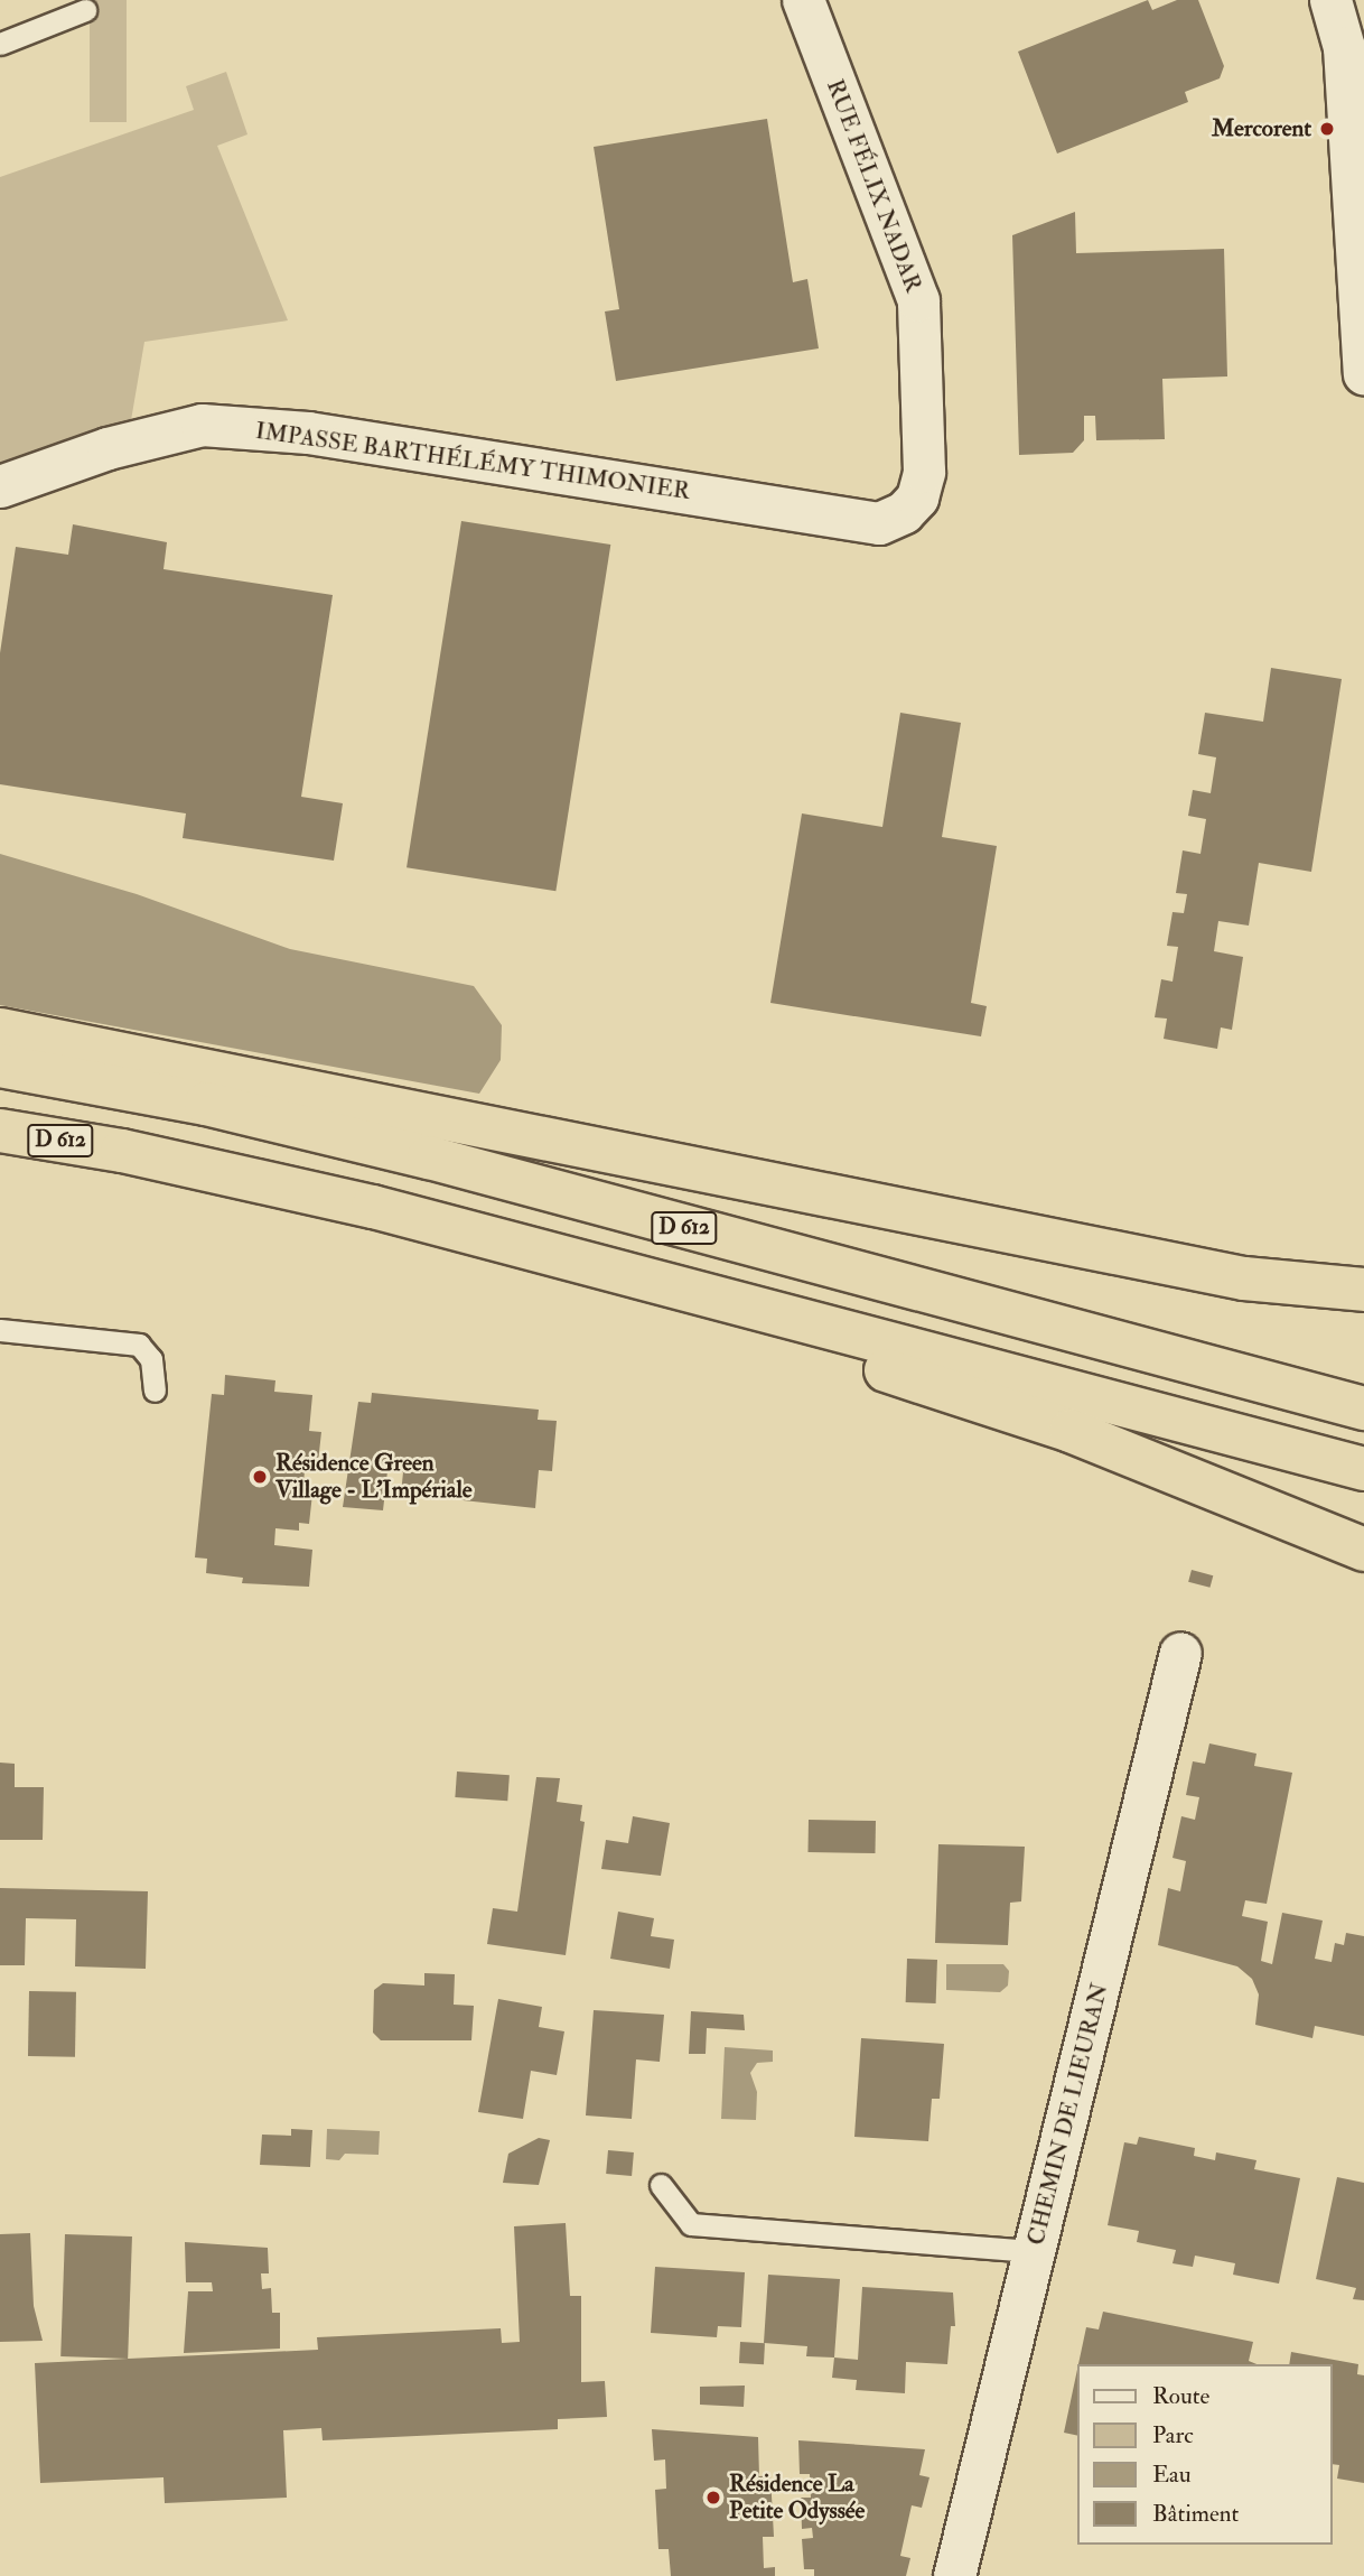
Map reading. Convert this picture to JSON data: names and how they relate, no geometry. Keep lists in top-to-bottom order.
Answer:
{
  "streets": {
    "highway": ["D 612"],
    "street": ["RUE FÉLIX NADAR", "IMPASSE BARTHÉLÉMY THIMONIER", "CHEMIN DE LIEURAN"]
  },
  "crossings": [
    ["RUE FÉLIX NADAR", "IMPASSE BARTHÉLÉMY THIMONIER"]
  ],
  "places": ["Mercorent", "Résidence Green Village - L'Impériale", "Résidence La Petite Odyssée"],
  "legend": [
    "Route",
    "Parc",
    "Eau",
    "Bâtiment"
  ]
}
